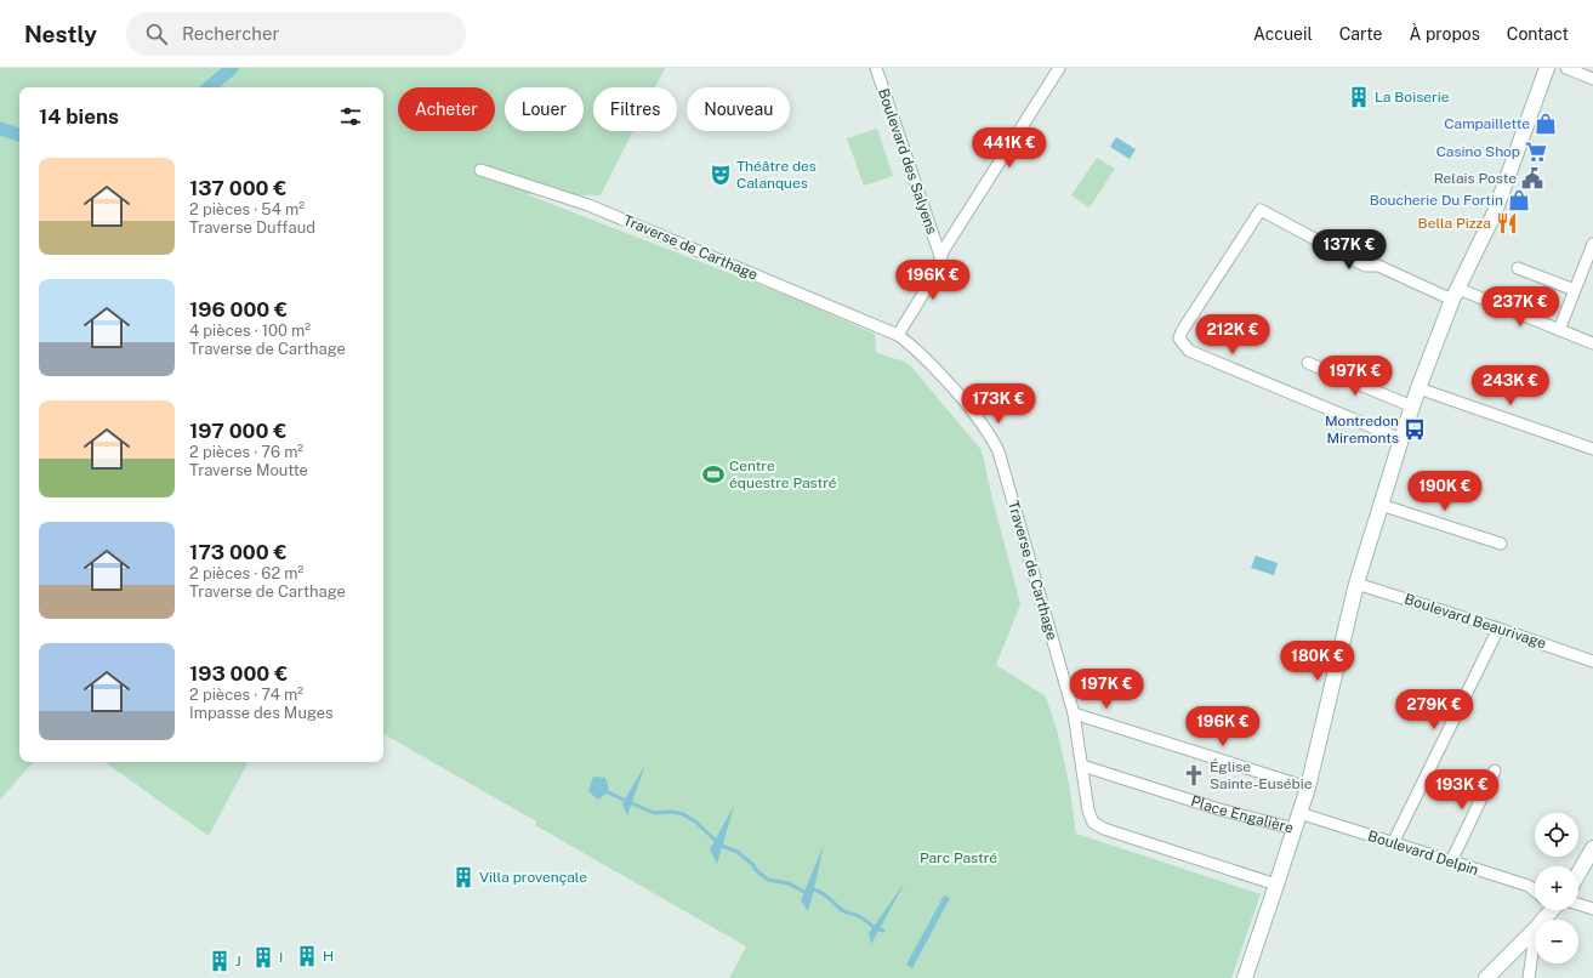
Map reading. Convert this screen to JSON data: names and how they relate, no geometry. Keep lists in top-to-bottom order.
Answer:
{
  "streets": {
    "street": [
      "Boulevard des Salyens",
      "Traverse de Carthage",
      "Boulevard Beaurivage",
      "Place Engalière",
      "Boulevard Delpin"
    ]
  },
  "crossings": [
    ["Traverse de Carthage", "Place Engalière"],
    ["Boulevard Beaurivage", "Place Engalière"],
    ["Place Engalière", "Boulevard Delpin"]
  ],
  "parks": ["Parc Pastré"],
  "places": {
    "building": [
      "La Boiserie",
      "Villa provençale",
      "H",
      "I",
      "J"
    ],
    "shop": ["Campaillette", "Boucherie Du Fortin"],
    "supermarket": ["Casino Shop"],
    "theatre": ["Théâtre des Calanques"],
    "public building": ["Relais Poste"],
    "restaurant": ["Bella Pizza"],
    "bus stop": ["Montredon Miremonts"],
    "sports": ["Centre équestre Pastré"],
    "church": ["Église Sainte-Eusébie"]
  },
  "page": {
    "header": "Nestly",
    "search": "Rechercher",
    "nav": [
      "Accueil",
      "Carte",
      "À propos",
      "Contact"
    ],
    "chip": [
      "Acheter",
      "Louer",
      "Filtres",
      "Nouveau"
    ],
    "heading": "14 biens",
    "price": [
      "441K €",
      "137K €",
      "196K €",
      "237K €",
      "212K €",
      "197K €",
      "243K €",
      "173K €",
      "190K €",
      "180K €",
      "197K €",
      "279K €",
      "196K €",
      "193K €"
    ],
    "list": [
      {
        "name": "137 000 €",
        "note": "2 pièces · 54 m² · Traverse Duffaud"
      },
      {
        "name": "196 000 €",
        "note": "4 pièces · 100 m² · Traverse de Carthage"
      },
      {
        "name": "197 000 €",
        "note": "2 pièces · 76 m² · Traverse Moutte"
      },
      {
        "name": "173 000 €",
        "note": "2 pièces · 62 m² · Traverse de Carthage"
      },
      {
        "name": "193 000 €",
        "note": "2 pièces · 74 m² · Impasse des Muges"
      }
    ],
    "map_buttons": ["+", "−"]
  }
}
